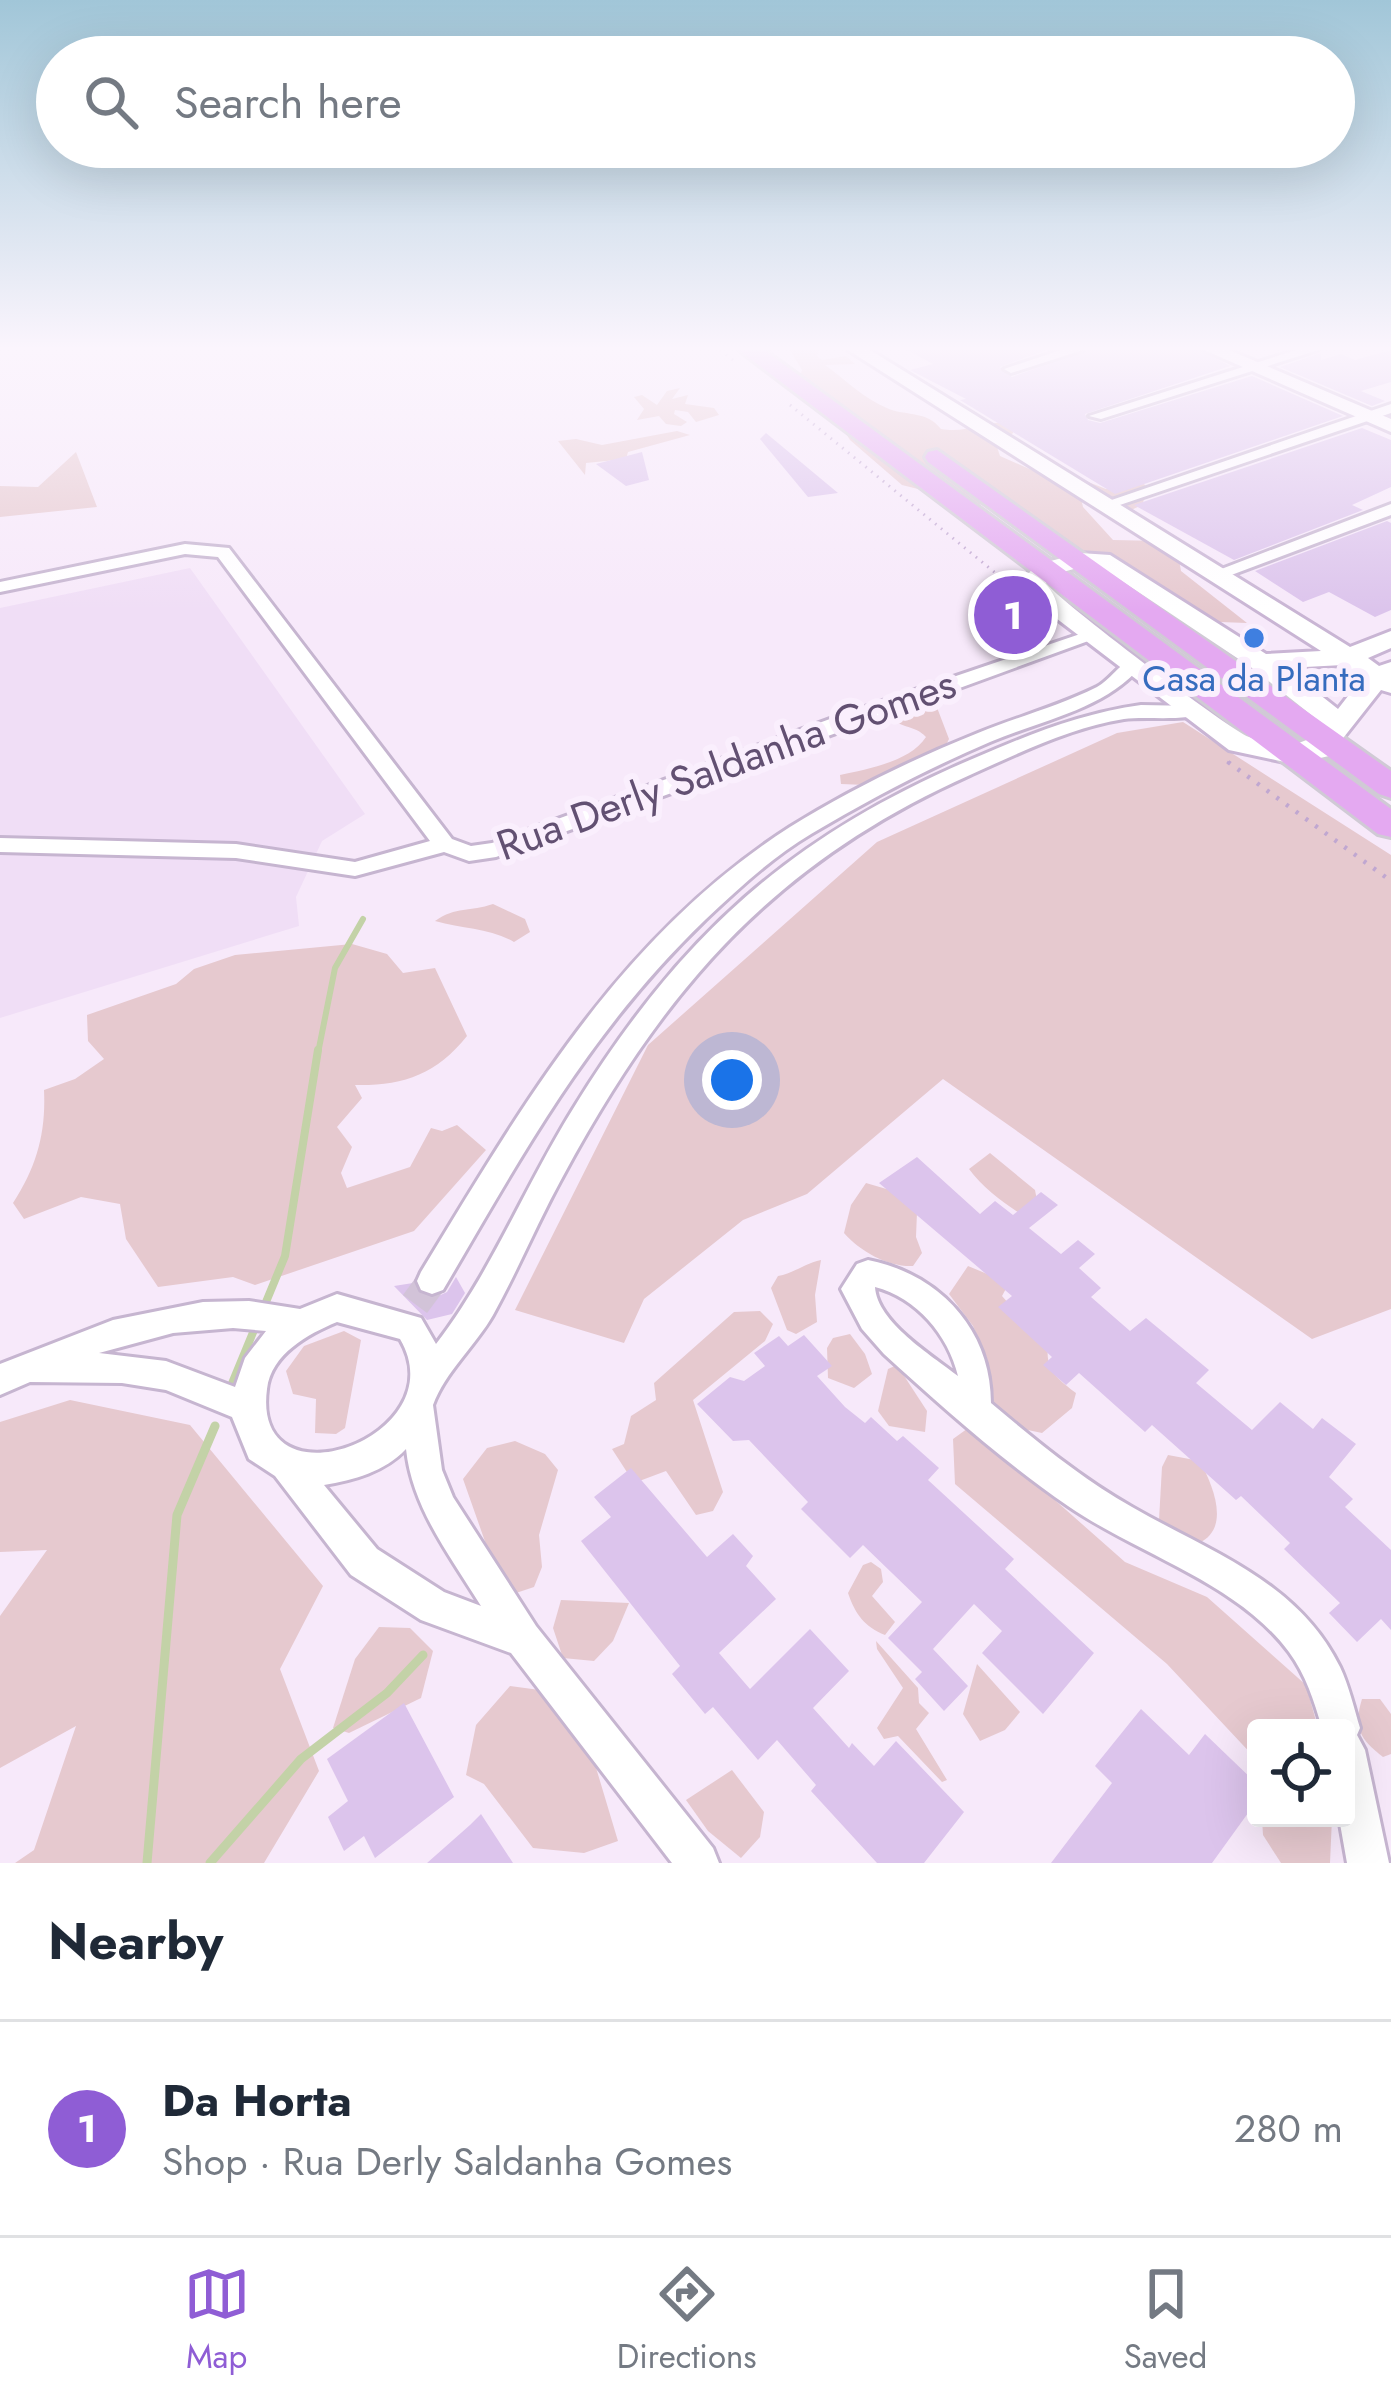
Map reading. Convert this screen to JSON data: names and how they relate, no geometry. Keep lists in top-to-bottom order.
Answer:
{
  "streets": {
    "street": ["Rua Derly Saldanha Gomes"]
  },
  "places": ["Casa da Planta"],
  "page": {
    "search": "Search here",
    "pins": "1",
    "heading": "Nearby",
    "list": [
      {
        "mark": "1",
        "name": "Da Horta",
        "note": "Shop · Rua Derly Saldanha Gomes",
        "value": "280 m"
      }
    ],
    "nav": ["Map", "Directions", "Saved"]
  }
}
